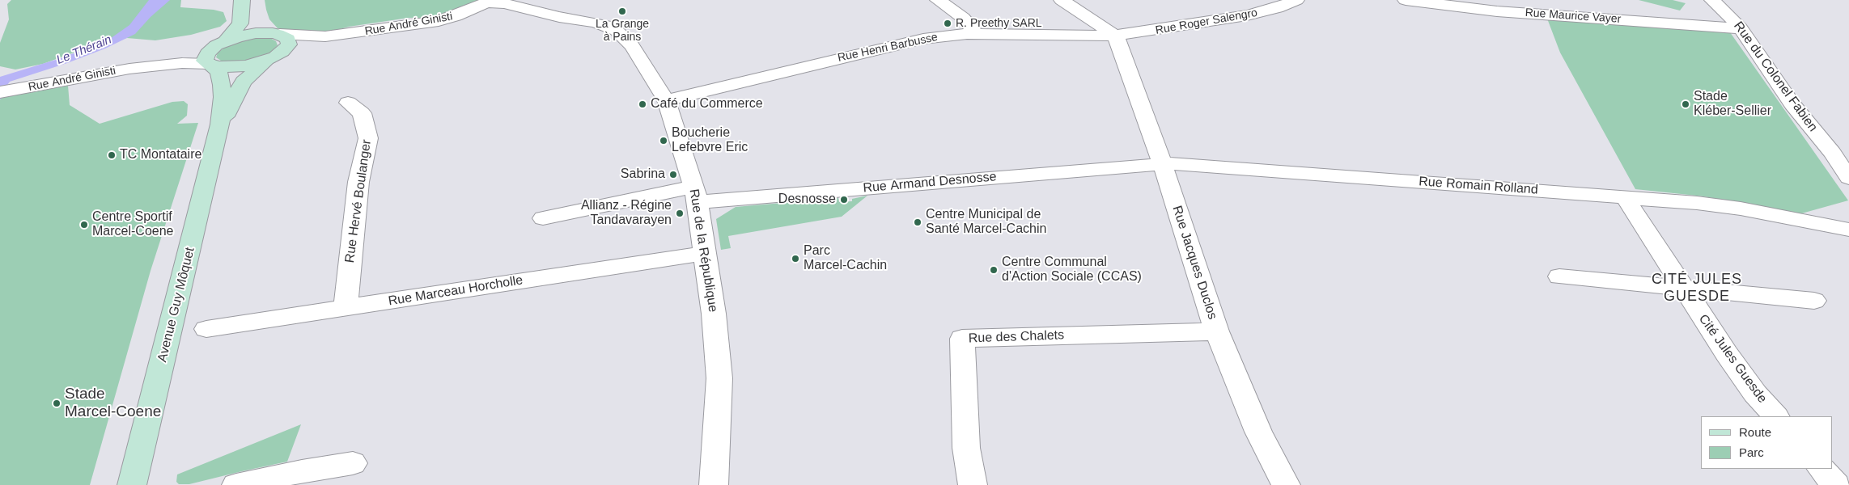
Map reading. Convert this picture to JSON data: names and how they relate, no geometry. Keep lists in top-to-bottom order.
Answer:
{
  "streets": {
    "main road": ["Avenue Guy Môquet"],
    "street": [
      "Rue Maurice Vayer",
      "Rue Roger Salengro",
      "Rue André Ginisti",
      "Rue Henri Barbusse",
      "Rue du Colonel Fabien",
      "Rue Armand Desnosse",
      "Rue Romain Rolland",
      "Rue Hervé Boulanger",
      "Rue de la République",
      "Rue Jacques Duclos",
      "Rue Marceau Horcholle",
      "Rue des Chalets",
      "Cité Jules Guesde"
    ]
  },
  "crossings": [
    ["Rue Maurice Vayer", "Rue du Colonel Fabien"],
    ["Rue Roger Salengro", "Rue Henri Barbusse"],
    ["Rue Roger Salengro", "Rue Jacques Duclos"],
    ["Rue André Ginisti", "Rue de la République"],
    ["Rue André Ginisti", "Avenue Guy Môquet"],
    ["Rue Henri Barbusse", "Rue de la République"],
    ["Rue Henri Barbusse", "Rue Jacques Duclos"],
    ["Rue Armand Desnosse", "Rue Romain Rolland"],
    ["Rue Armand Desnosse", "Rue de la République"],
    ["Rue Armand Desnosse", "Rue Jacques Duclos"],
    ["Rue Romain Rolland", "Rue Jacques Duclos"],
    ["Rue Romain Rolland", "Cité Jules Guesde"],
    ["Rue Hervé Boulanger", "Rue Marceau Horcholle"],
    ["Rue de la République", "Rue Marceau Horcholle"],
    ["Rue Jacques Duclos", "Rue des Chalets"]
  ],
  "districts": ["CITÉ JULES GUESDE"],
  "water": ["Le Thérain"],
  "places": [
    "La Grange à Pains",
    "R. Preethy SARL",
    "Café du Commerce",
    "Stade Kléber-Sellier",
    "Boucherie Lefebvre Eric",
    "TC Montataire",
    "Sabrina",
    "Desnosse",
    "Allianz - Régine Tandavarayen",
    "Centre Municipal de Santé Marcel-Cachin",
    "Centre Sportif Marcel-Coene",
    "Parc Marcel-Cachin",
    "Centre Communal d'Action Sociale (CCAS)",
    "Stade Marcel-Coene"
  ],
  "legend": ["Route", "Parc"]
}
